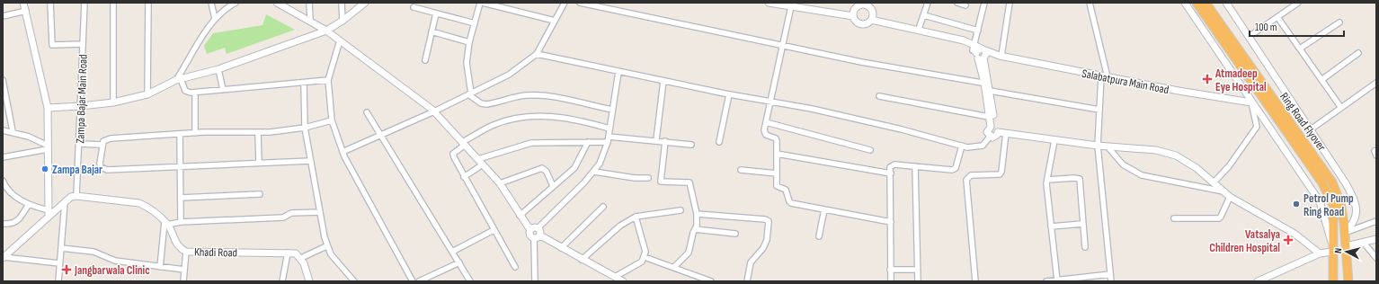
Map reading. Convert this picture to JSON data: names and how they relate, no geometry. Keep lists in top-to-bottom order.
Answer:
{
  "streets": {
    "highway": ["Ring Road Flyover"],
    "street": ["Salabatpura Main Road", "Zampa Bajar Main Road", "Khadi Road"]
  },
  "crossings": [
    ["Zampa Bajar Main Road", "Khadi Road"]
  ],
  "places": {
    "health": ["Atmadeep Eye Hospital", "Vatsalya Children Hospital", "Jangbarwala Clinic"],
    "other": ["Zampa Bajar", "Petrol Pump Ring Road"]
  },
  "scale_bar": "100 m",
  "north": "left"
}
